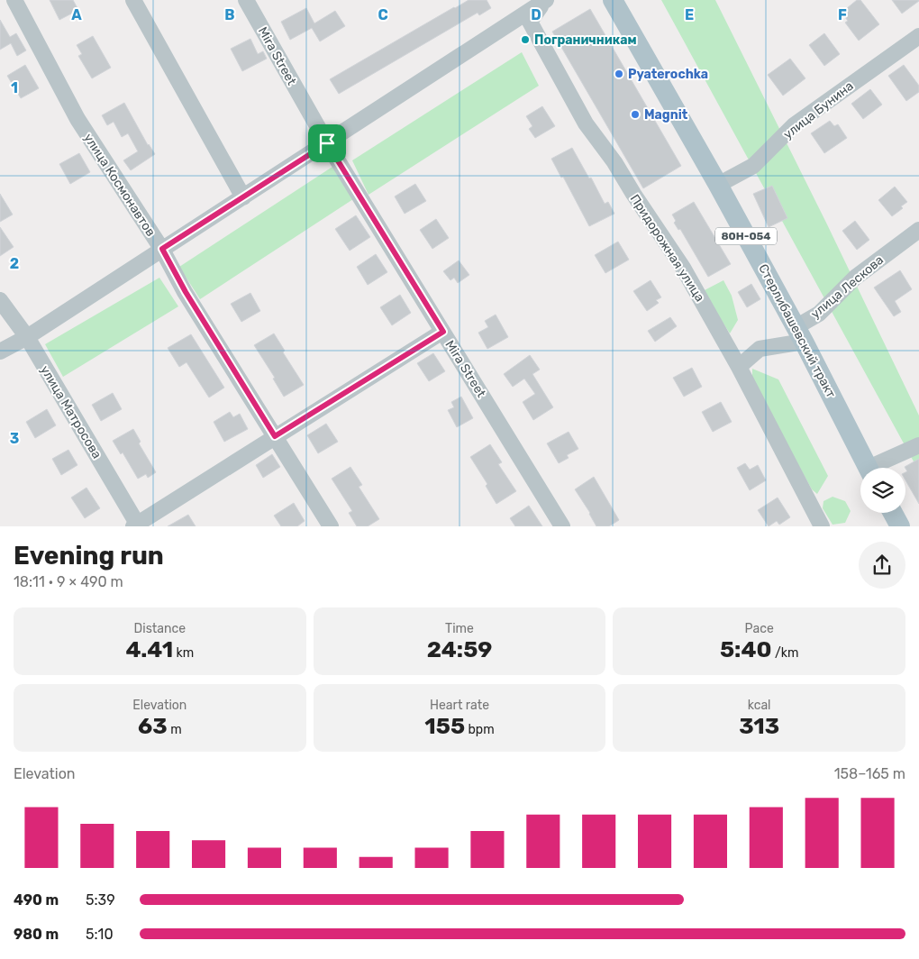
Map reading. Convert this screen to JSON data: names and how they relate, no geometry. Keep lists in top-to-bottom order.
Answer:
{
  "streets": {
    "main road": ["80Н-054", "Стерлибашевский тракт"],
    "street": [
      "Mira Street",
      "улица Бунина",
      "улица Космонавтов",
      "Придорожная улица",
      "улица Лескова",
      "улица Матросова"
    ]
  },
  "crossings": [
    ["улица Бунина", "Стерлибашевский тракт"],
    ["улица Лескова", "Стерлибашевский тракт"]
  ],
  "places": ["Пограничникам", "Pyaterochka", "Magnit"],
  "page": {
    "heading": ["Evening run", "18:11 · 9 × 490 m"],
    "stats": [
      ["Distance", "4.41 km"],
      ["Time", "24:59"],
      ["Pace", "5:40 /km"],
      ["Elevation", "63 m"],
      ["Heart rate", "155 bpm"],
      ["kcal", "313"]
    ],
    "chart": ["Elevation", "158–165 m"],
    "list": [
      {
        "name": "490 m",
        "note": "5:39"
      },
      {
        "name": "980 m",
        "note": "5:10"
      }
    ]
  },
  "grid": {
    "columns": [
      "A",
      "B",
      "C",
      "D",
      "E",
      "F"
    ],
    "rows": ["1", "2", "3"]
  }
}
